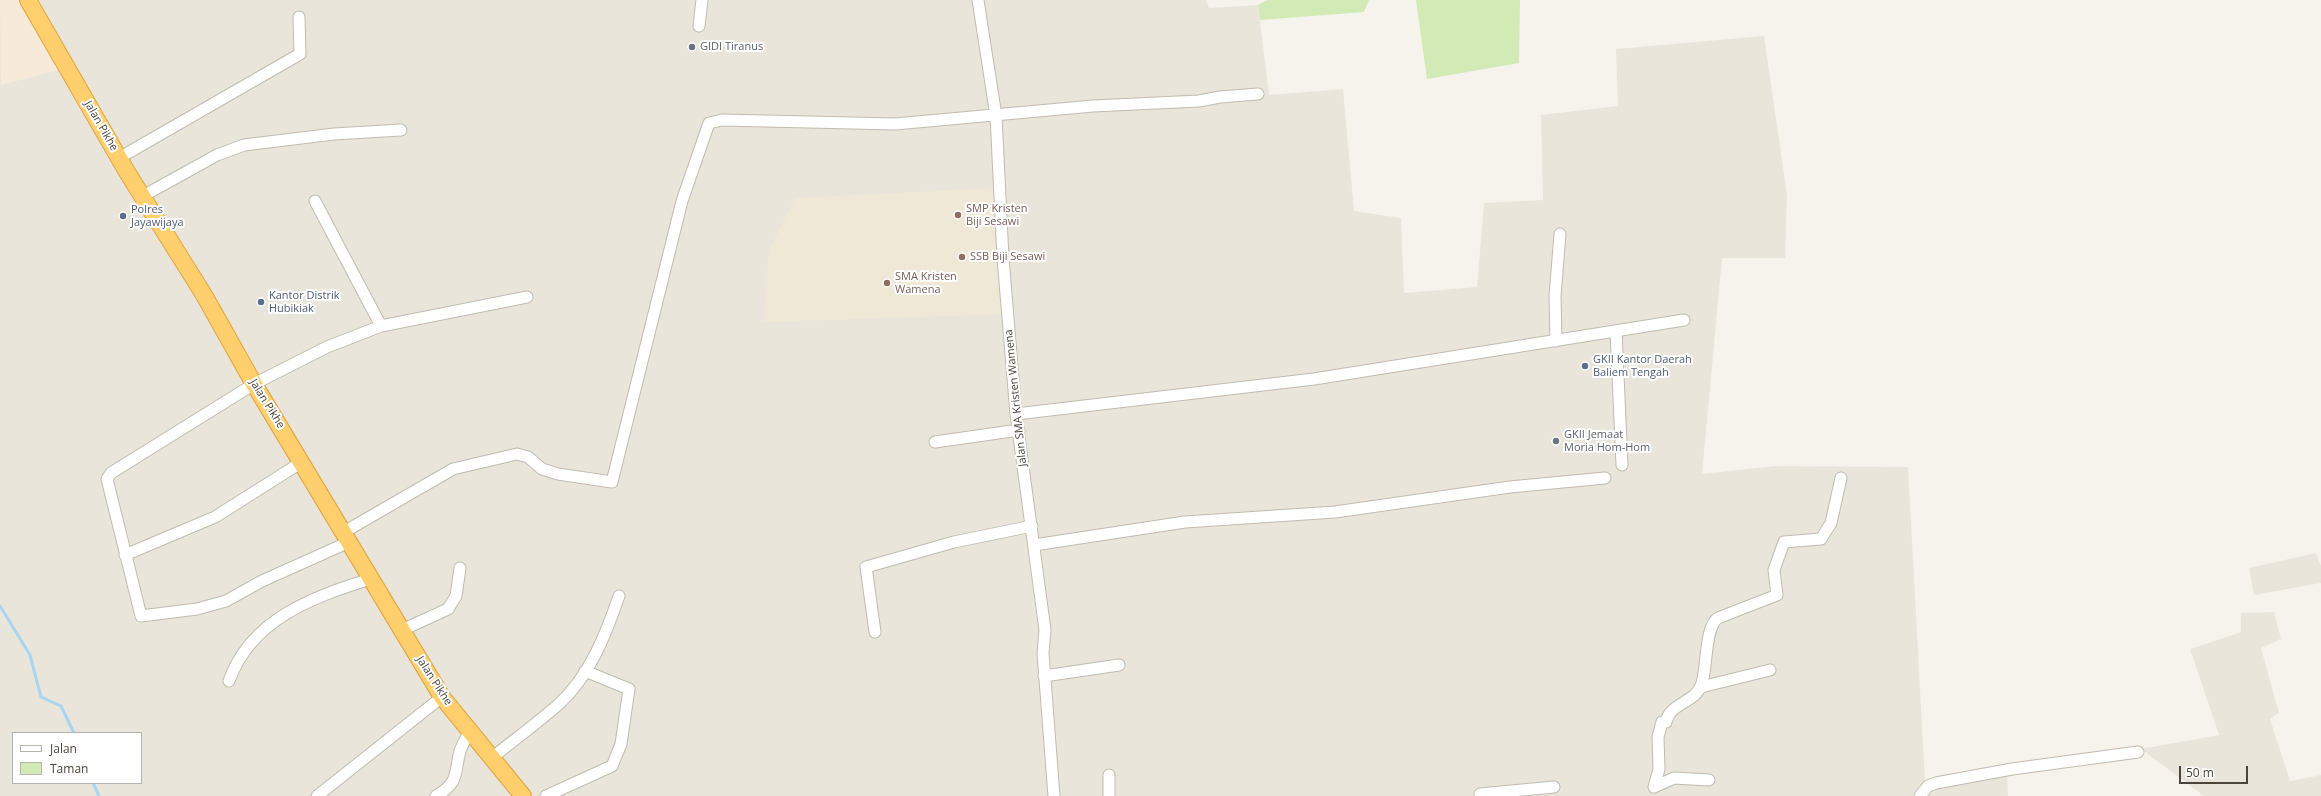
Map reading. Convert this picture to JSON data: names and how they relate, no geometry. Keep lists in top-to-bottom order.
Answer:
{
  "streets": {
    "highway": ["Jalan Pikhe"],
    "street": ["Jalan SMA Kristen Wamena"]
  },
  "places": [
    "GIDI Tiranus",
    "SMP Kristen Biji Sesawi",
    "Polres Jayawijaya",
    "SSB Biji Sesawi",
    "SMA Kristen Wamena",
    "Kantor Distrik Hubikiak",
    "GKII Kantor Daerah Baliem Tengah",
    "GKII Jemaat Moria Hom-Hom"
  ],
  "legend": ["Jalan", "Taman"],
  "scale_bar": "50 m"
}
